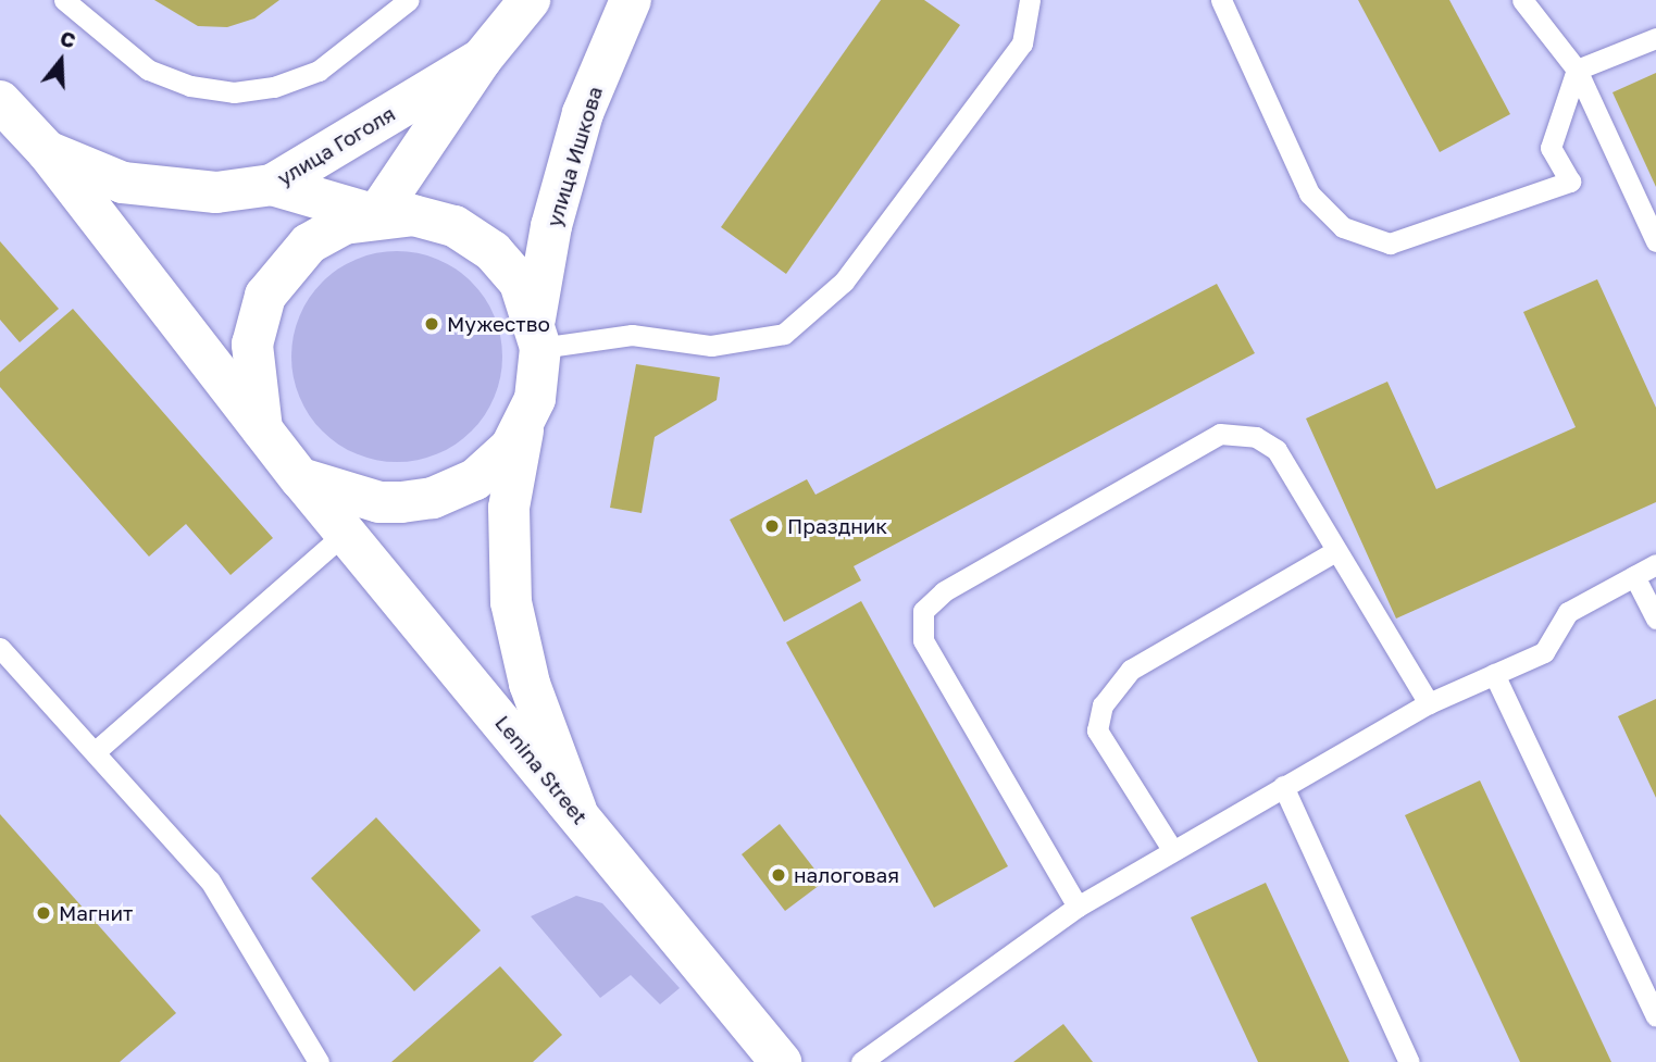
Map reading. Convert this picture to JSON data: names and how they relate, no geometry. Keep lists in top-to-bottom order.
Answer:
{
  "streets": {
    "street": ["улица Гоголя", "улица Ишкова", "Lenina Street"]
  },
  "crossings": [
    ["улица Гоголя", "Lenina Street"]
  ],
  "places": [
    "Мужество",
    "Праздник",
    "налоговая",
    "Магнит"
  ],
  "north": "top"
}
